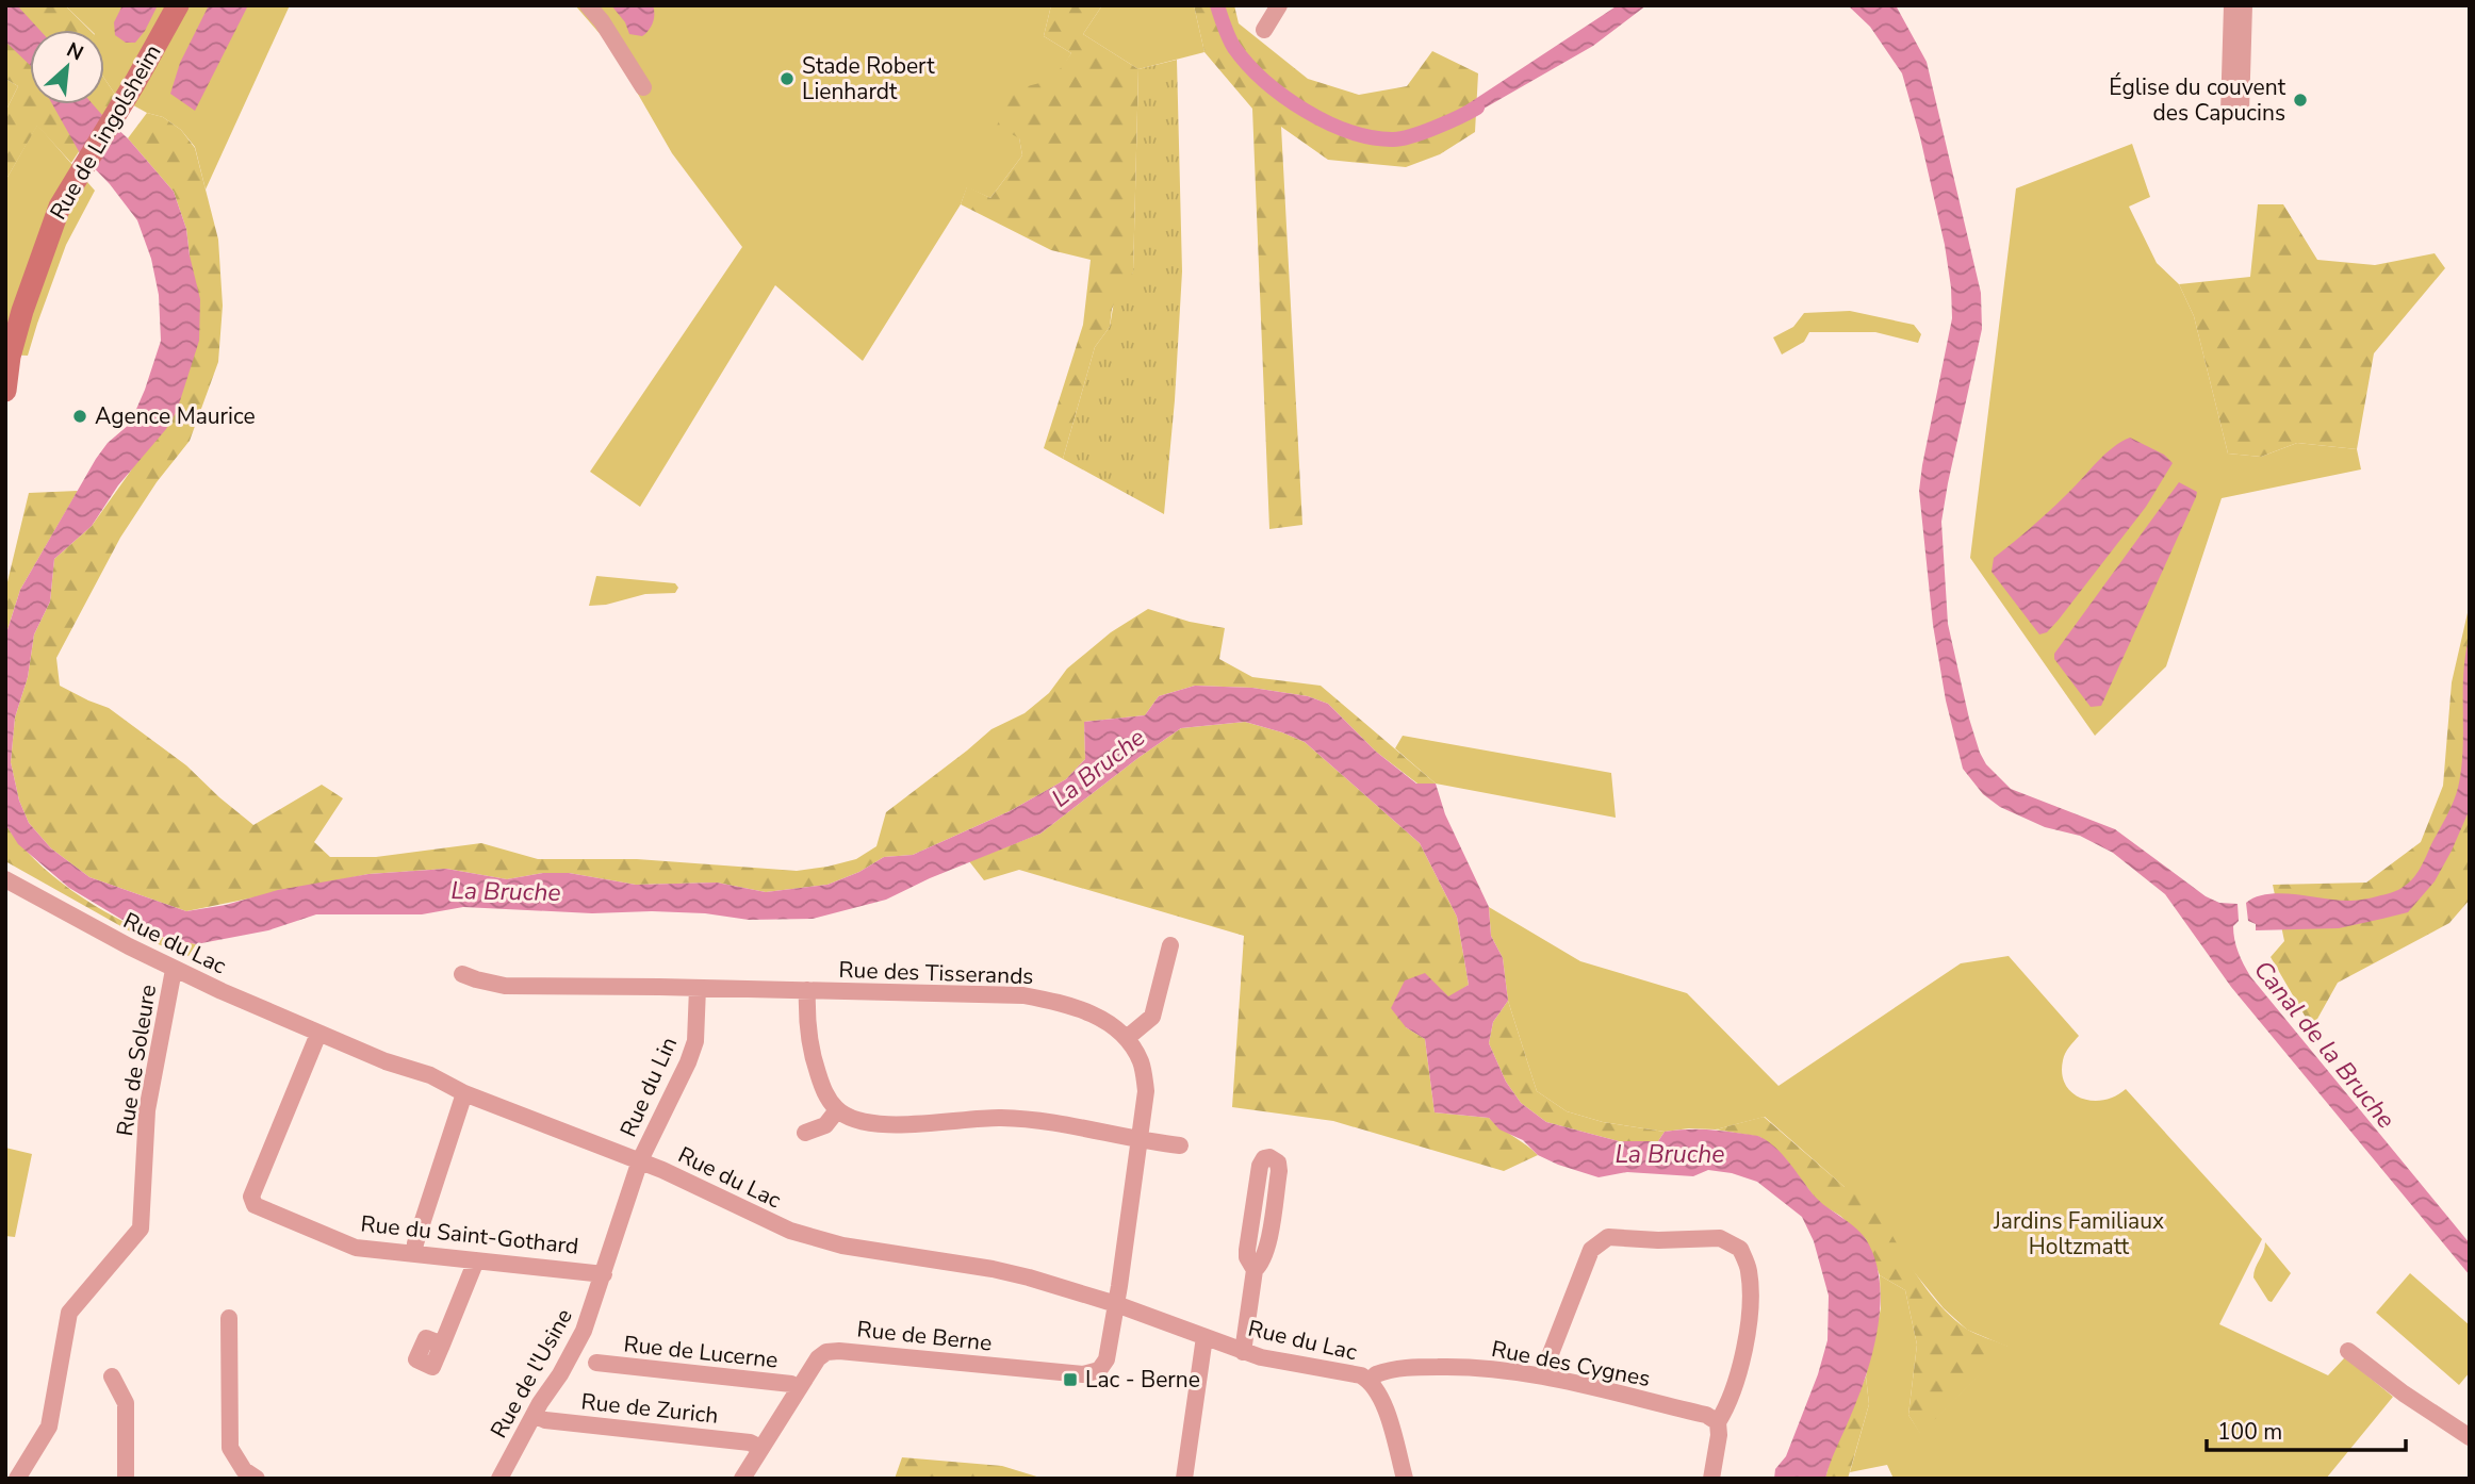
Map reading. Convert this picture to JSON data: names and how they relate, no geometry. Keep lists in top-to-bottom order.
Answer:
{
  "streets": {
    "main road": ["Rue de Lingolsheim"],
    "street": [
      "Rue du Lac",
      "Rue des Tisserands",
      "Rue de Soleure",
      "Rue du Lin",
      "Rue du Saint-Gothard",
      "Rue de Berne",
      "Rue de Lucerne",
      "Rue des Cygnes",
      "Rue de l'Usine",
      "Rue de Zurich"
    ]
  },
  "crossings": [
    ["Rue du Lac", "Rue des Tisserands"],
    ["Rue du Lac", "Rue de Soleure"],
    ["Rue du Lac", "Rue du Lin"],
    ["Rue du Lac", "Rue du Saint-Gothard"],
    ["Rue du Lac", "Rue de Berne"],
    ["Rue du Lac", "Rue des Cygnes"],
    ["Rue du Lac", "Rue de l'Usine"],
    ["Rue des Tisserands", "Rue du Lin"],
    ["Rue des Tisserands", "Rue de Berne"],
    ["Rue du Lin", "Rue de l'Usine"],
    ["Rue du Saint-Gothard", "Rue de l'Usine"],
    ["Rue de Berne", "Rue de Lucerne"],
    ["Rue de Berne", "Rue de Zurich"],
    ["Rue de l'Usine", "Rue de Zurich"]
  ],
  "water": ["La Bruche", "Canal de la Bruche"],
  "parks": ["Jardins Familiaux Holtzmatt"],
  "places": {
    "other": ["Stade Robert Lienhardt", "Église du couvent des Capucins", "Agence Maurice"],
    "transit": ["Lac - Berne"]
  },
  "scale_bar": "100 m",
  "north": "top right"
}
